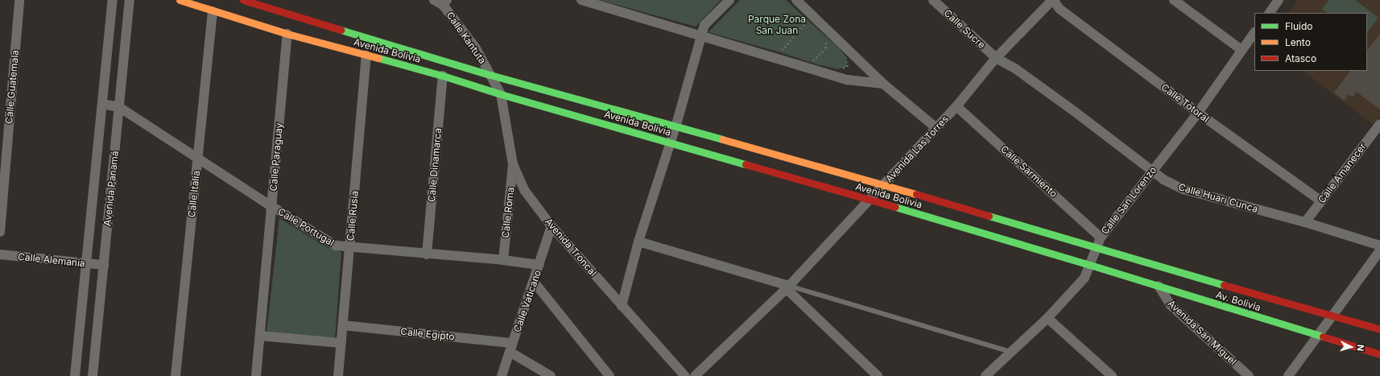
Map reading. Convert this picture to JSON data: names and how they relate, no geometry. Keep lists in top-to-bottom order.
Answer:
{
  "streets": {
    "street": [
      "Calle Sucre",
      "Calle Kantuta",
      "Avenida Bolivia",
      "Calle Guatemala",
      "Calle Totoral",
      "Avenida Las Torres",
      "Calle Paraguay",
      "Calle Dinamarca",
      "Calle Sarmiento",
      "Calle Amanecer",
      "Avenida Panamá",
      "Calle Italia",
      "Calle Huari Cunca",
      "Calle San Lorenzo",
      "Calle Roma",
      "Calle Rusia",
      "Calle Portugal",
      "Avenida Troncal",
      "Calle Alemania",
      "Calle Vaticano",
      "Av. Bolivia",
      "Avenida San Miguel",
      "Calle Egipto"
    ]
  },
  "crossings": [
    ["Calle Sucre", "Avenida Las Torres"],
    ["Calle Sucre", "Calle Huari Cunca"],
    ["Calle Kantuta", "Avenida Bolivia"],
    ["Calle Kantuta", "Avenida Troncal"],
    ["Avenida Bolivia", "Avenida Las Torres"],
    ["Avenida Bolivia", "Calle Paraguay"],
    ["Avenida Bolivia", "Calle Dinamarca"],
    ["Avenida Bolivia", "Calle Italia"],
    ["Avenida Bolivia", "Calle San Lorenzo"],
    ["Avenida Bolivia", "Calle Rusia"],
    ["Avenida Bolivia", "Avenida Troncal"],
    ["Avenida Bolivia", "Av. Bolivia"],
    ["Calle Totoral", "Avenida Las Torres"],
    ["Calle Totoral", "Calle Amanecer"],
    ["Calle Totoral", "Calle San Lorenzo"],
    ["Avenida Las Torres", "Calle Sarmiento"],
    ["Avenida Las Torres", "Calle Huari Cunca"],
    ["Calle Paraguay", "Calle Portugal"],
    ["Calle Dinamarca", "Calle Portugal"],
    ["Calle Sarmiento", "Calle San Lorenzo"],
    ["Calle Amanecer", "Calle Huari Cunca"],
    ["Avenida Panamá", "Calle Portugal"],
    ["Avenida Panamá", "Calle Alemania"],
    ["Calle Italia", "Calle Portugal"],
    ["Calle Huari Cunca", "Calle San Lorenzo"],
    ["Calle San Lorenzo", "Av. Bolivia"],
    ["Calle Roma", "Calle Portugal"],
    ["Calle Roma", "Avenida Troncal"],
    ["Calle Rusia", "Calle Portugal"],
    ["Calle Rusia", "Calle Egipto"],
    ["Calle Portugal", "Calle Vaticano"],
    ["Avenida Troncal", "Calle Vaticano"],
    ["Calle Vaticano", "Calle Egipto"],
    ["Av. Bolivia", "Avenida San Miguel"]
  ],
  "parks": ["Parque Zona San Juan"],
  "legend": ["Fluido", "Lento", "Atasco"],
  "north": "right"
}
